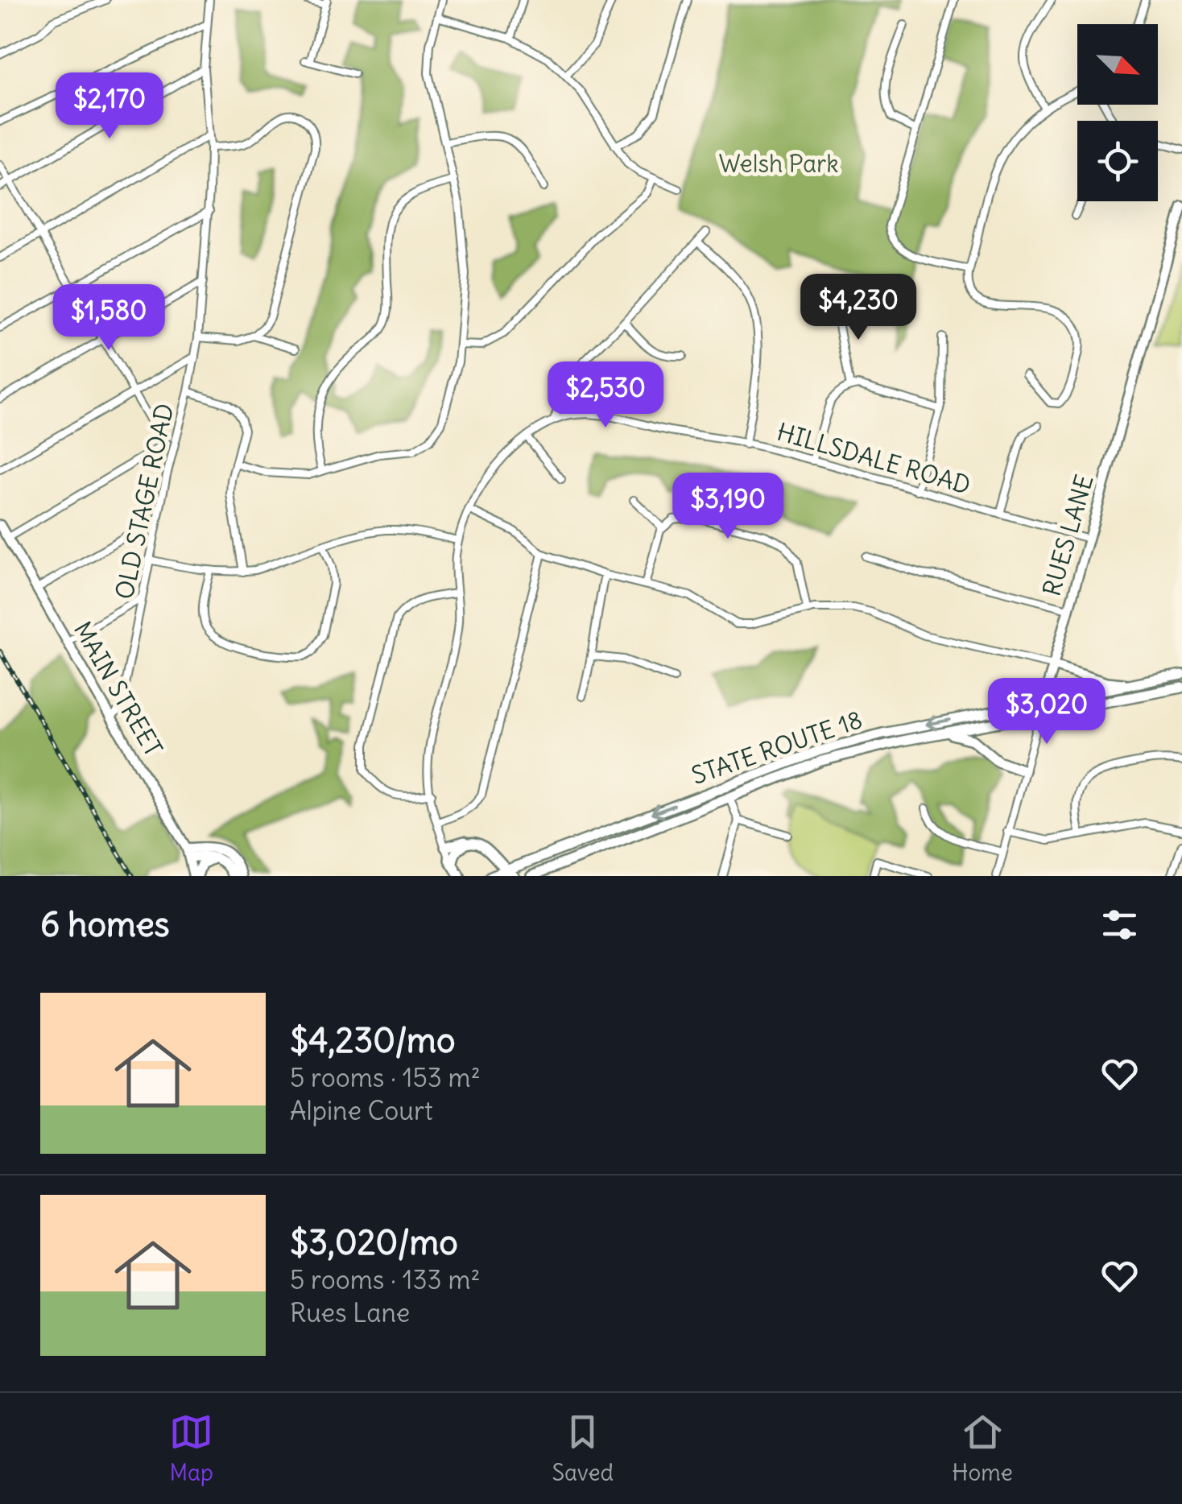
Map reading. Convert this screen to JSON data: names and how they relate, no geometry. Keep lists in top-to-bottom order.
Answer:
{
  "streets": {
    "highway": ["STATE ROUTE 18"],
    "main road": ["RUES LANE", "MAIN STREET"],
    "street": ["HILLSDALE ROAD", "OLD STAGE ROAD"]
  },
  "crossings": [
    ["HILLSDALE ROAD", "RUES LANE"],
    ["OLD STAGE ROAD", "MAIN STREET"],
    ["RUES LANE", "STATE ROUTE 18"]
  ],
  "parks": ["Welsh Park"],
  "north": "bottom right",
  "page": {
    "price": [
      "$2,170",
      "$4,230",
      "$1,580",
      "$2,530",
      "$3,190",
      "$3,020"
    ],
    "heading": "6 homes",
    "list": [
      {
        "name": "$4,230/mo",
        "note": "5 rooms · 153 m² · Alpine Court"
      },
      {
        "name": "$3,020/mo",
        "note": "5 rooms · 133 m² · Rues Lane"
      }
    ],
    "tabs": ["Map", "Saved", "Home"]
  }
}
